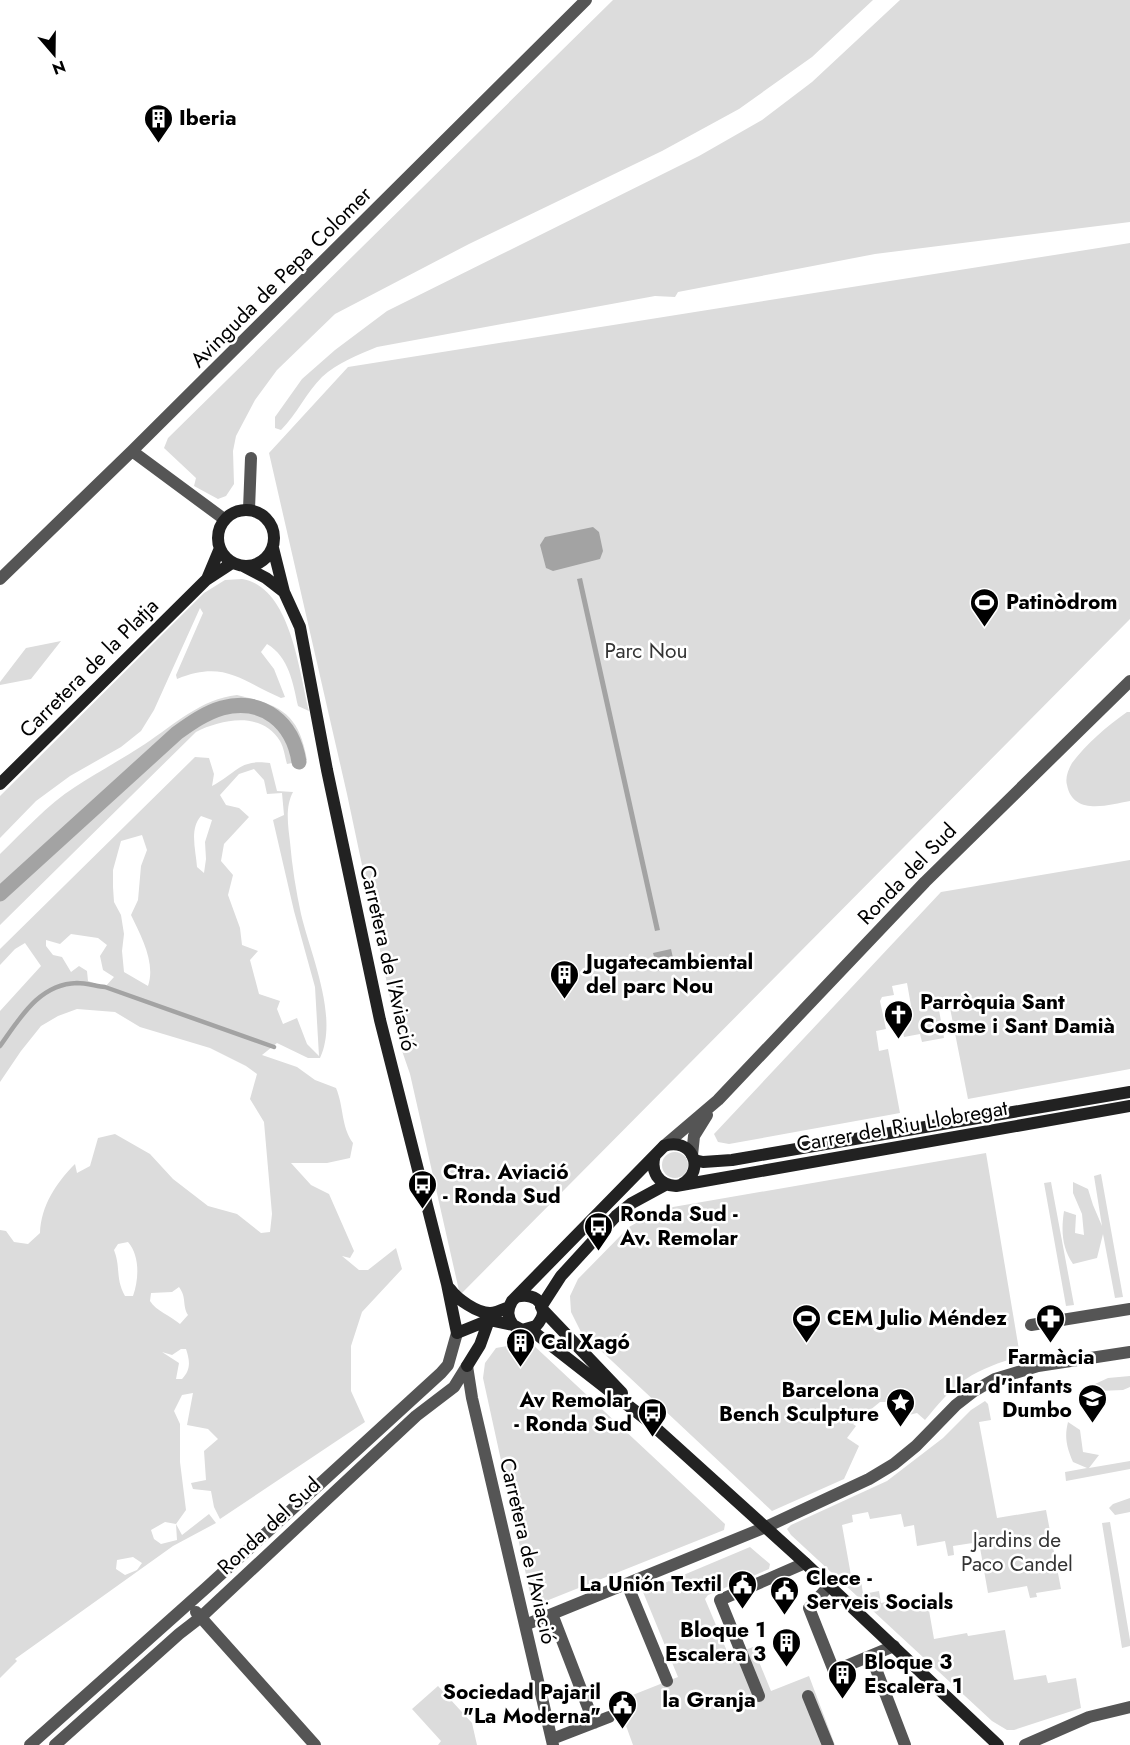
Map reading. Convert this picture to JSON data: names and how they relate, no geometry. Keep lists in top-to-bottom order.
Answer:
{
  "streets": {
    "street": [
      "Avinguda de Pepa Colomer",
      "Carretera de la Platja",
      "Ronda del Sud",
      "Carretera de l'Aviació",
      "Carrer del Riu Llobregat"
    ]
  },
  "crossings": [
    ["Carretera de la Platja", "Carretera de l'Aviació"],
    ["Ronda del Sud", "Carretera de l'Aviació"],
    ["Ronda del Sud", "Carrer del Riu Llobregat"]
  ],
  "districts": ["la Granja"],
  "parks": ["Parc Nou", "Jardins de Paco Candel"],
  "places": {
    "building": [
      "Iberia",
      "Jugatecambiental del parc Nou",
      "Cal Xagó",
      "Bloque 1 Escalera 3",
      "Bloque 3 Escalera 1"
    ],
    "sports": ["Patinòdrom", "CEM Julio Méndez"],
    "church": ["Parròquia Sant Cosme i Sant Damià"],
    "bus stop": ["Ctra. Aviació - Ronda Sud", "Ronda Sud - Av. Remolar", "Av Remolar - Ronda Sud"],
    "pharmacy": ["Farmàcia"],
    "school or university": ["Llar d'infants Dumbo"],
    "place": ["Barcelona Bench Sculpture"],
    "public building": ["La Unión Textil", "Clece - Serveis Socials", "Sociedad Pajaril \"La Moderna\""]
  },
  "north": "bottom"
}
